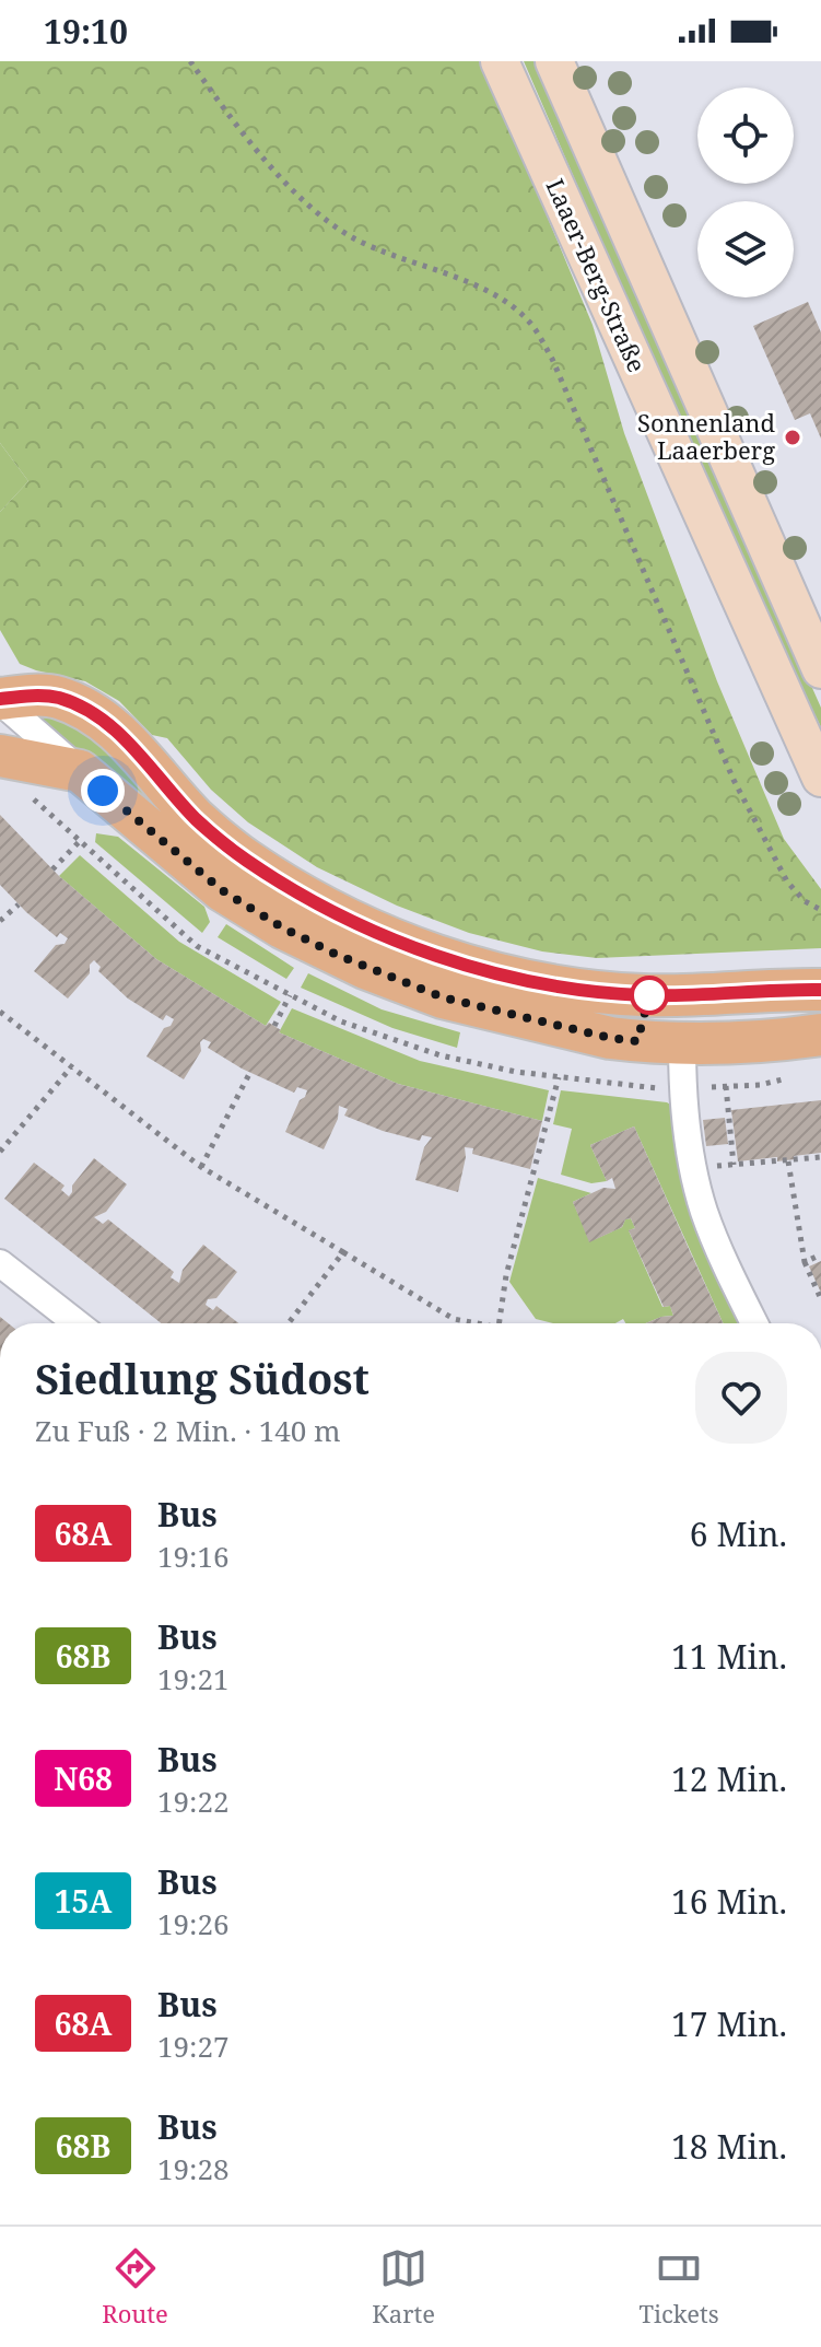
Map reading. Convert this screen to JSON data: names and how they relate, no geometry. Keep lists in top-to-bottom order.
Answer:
{
  "streets": {
    "main road": ["Laaer-Berg-Straße"]
  },
  "places": ["Sonnenland Laaerberg"],
  "lines": ["bus line 68A"],
  "page": {
    "status": "19:10",
    "heading": ["Siedlung Südost", "Zu Fuß · 2 Min. · 140 m"],
    "list": [
      {
        "mark": "68A",
        "name": "Bus",
        "note": "19:16",
        "value": "6 Min."
      },
      {
        "mark": "68B",
        "name": "Bus",
        "note": "19:21",
        "value": "11 Min."
      },
      {
        "mark": "N68",
        "name": "Bus",
        "note": "19:22",
        "value": "12 Min."
      },
      {
        "mark": "15A",
        "name": "Bus",
        "note": "19:26",
        "value": "16 Min."
      },
      {
        "mark": "68A",
        "name": "Bus",
        "note": "19:27",
        "value": "17 Min."
      },
      {
        "mark": "68B",
        "name": "Bus",
        "note": "19:28",
        "value": "18 Min."
      }
    ],
    "tabs": ["Route", "Karte", "Tickets"]
  }
}
